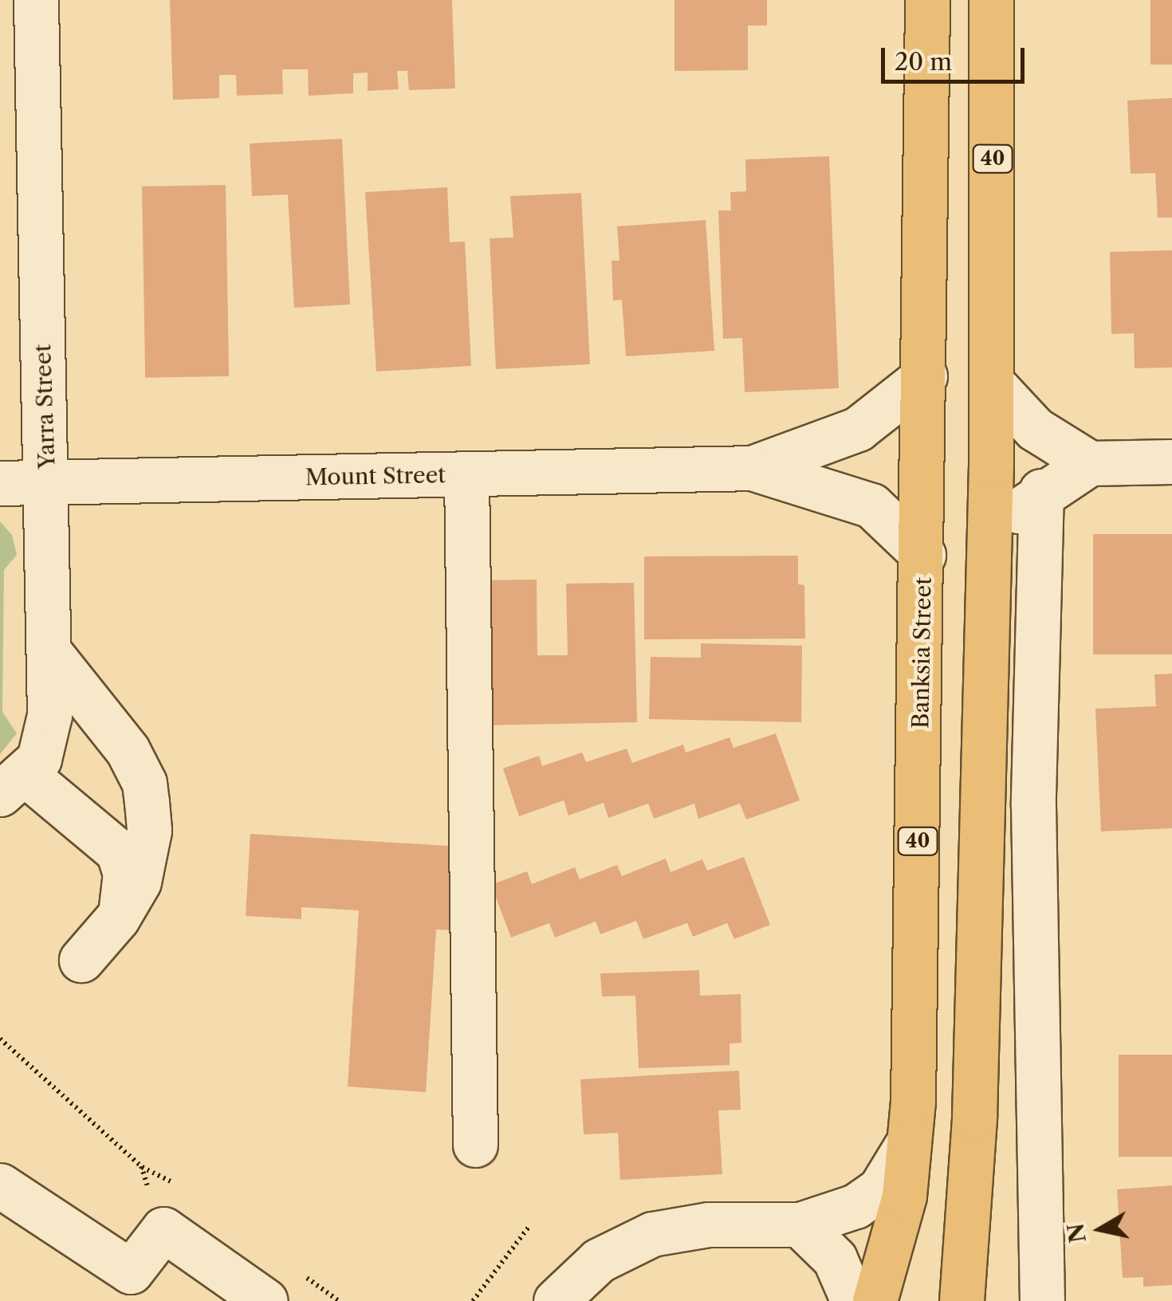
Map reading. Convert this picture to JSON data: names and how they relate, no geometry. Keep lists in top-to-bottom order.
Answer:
{
  "streets": {
    "highway": ["40", "Banksia Street"],
    "street": ["Yarra Street", "Mount Street"]
  },
  "crossings": [
    ["Yarra Street", "Mount Street"],
    ["Mount Street", "Banksia Street"]
  ],
  "scale_bar": "20 m",
  "north": "left"
}
